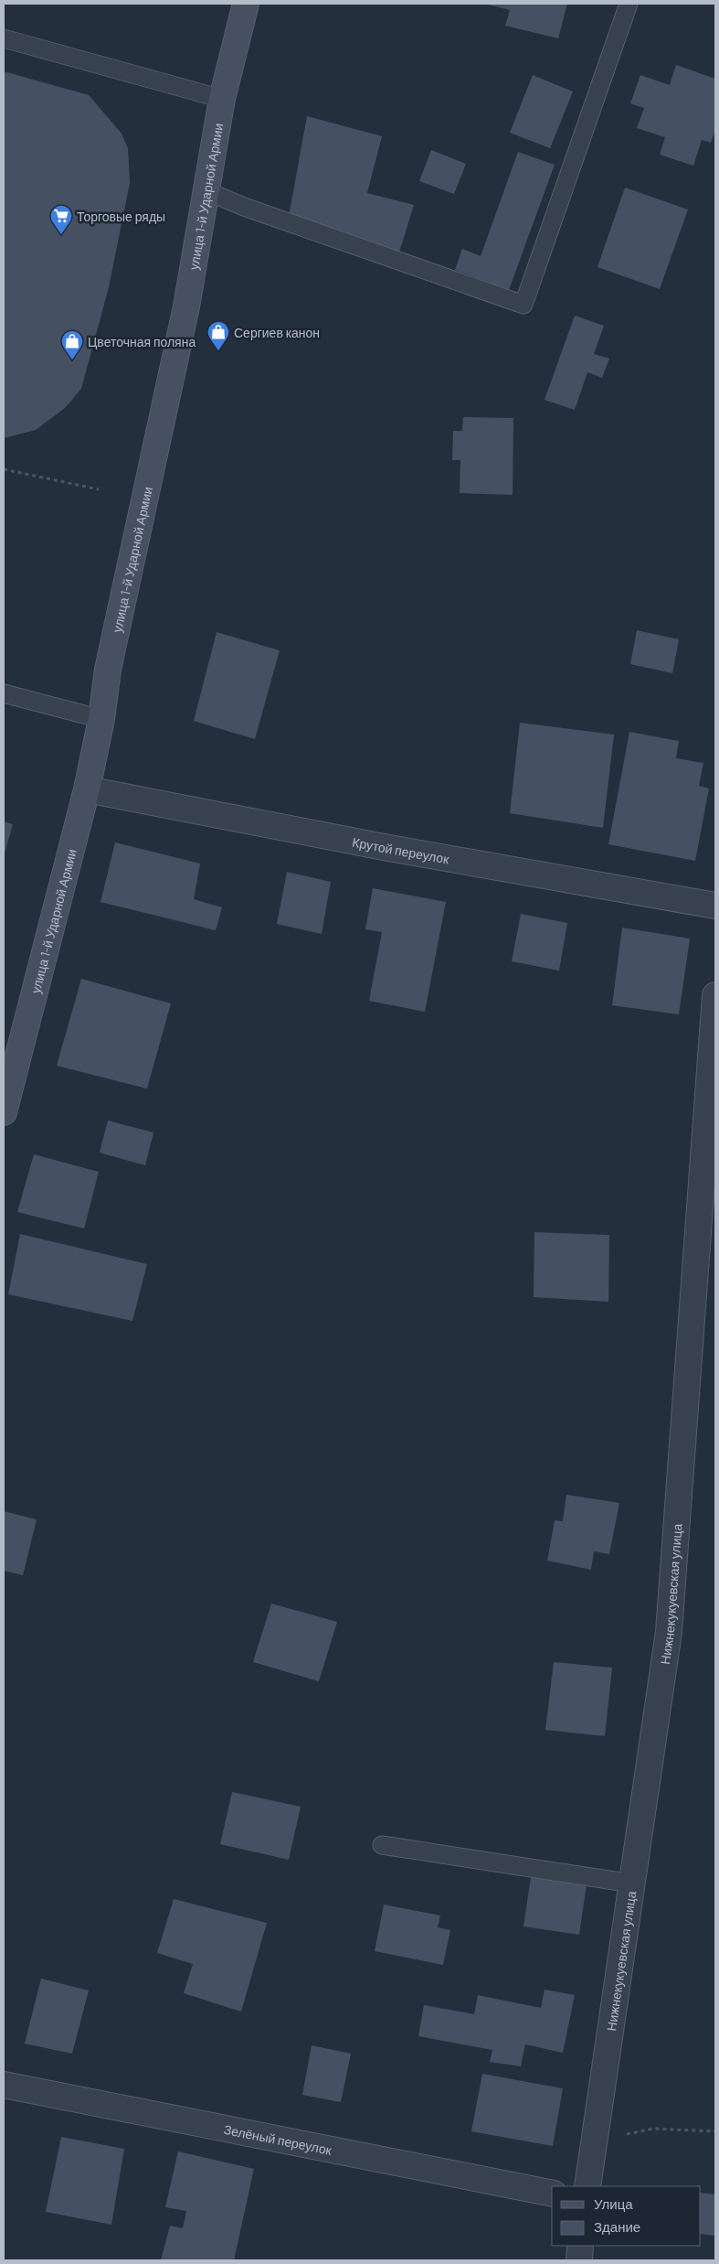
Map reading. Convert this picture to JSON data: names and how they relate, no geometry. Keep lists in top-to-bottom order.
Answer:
{
  "streets": {
    "main road": ["улица 1-й Ударной Армии"],
    "street": ["Крутой переулок", "Нижнекукуевская улица", "Зелёный переулок"]
  },
  "crossings": [
    ["улица 1-й Ударной Армии", "Крутой переулок"]
  ],
  "places": {
    "supermarket": ["Торговые ряды"],
    "shop": ["Сергиев канон", "Цветочная поляна"]
  },
  "legend": ["Улица", "Здание"]
}
